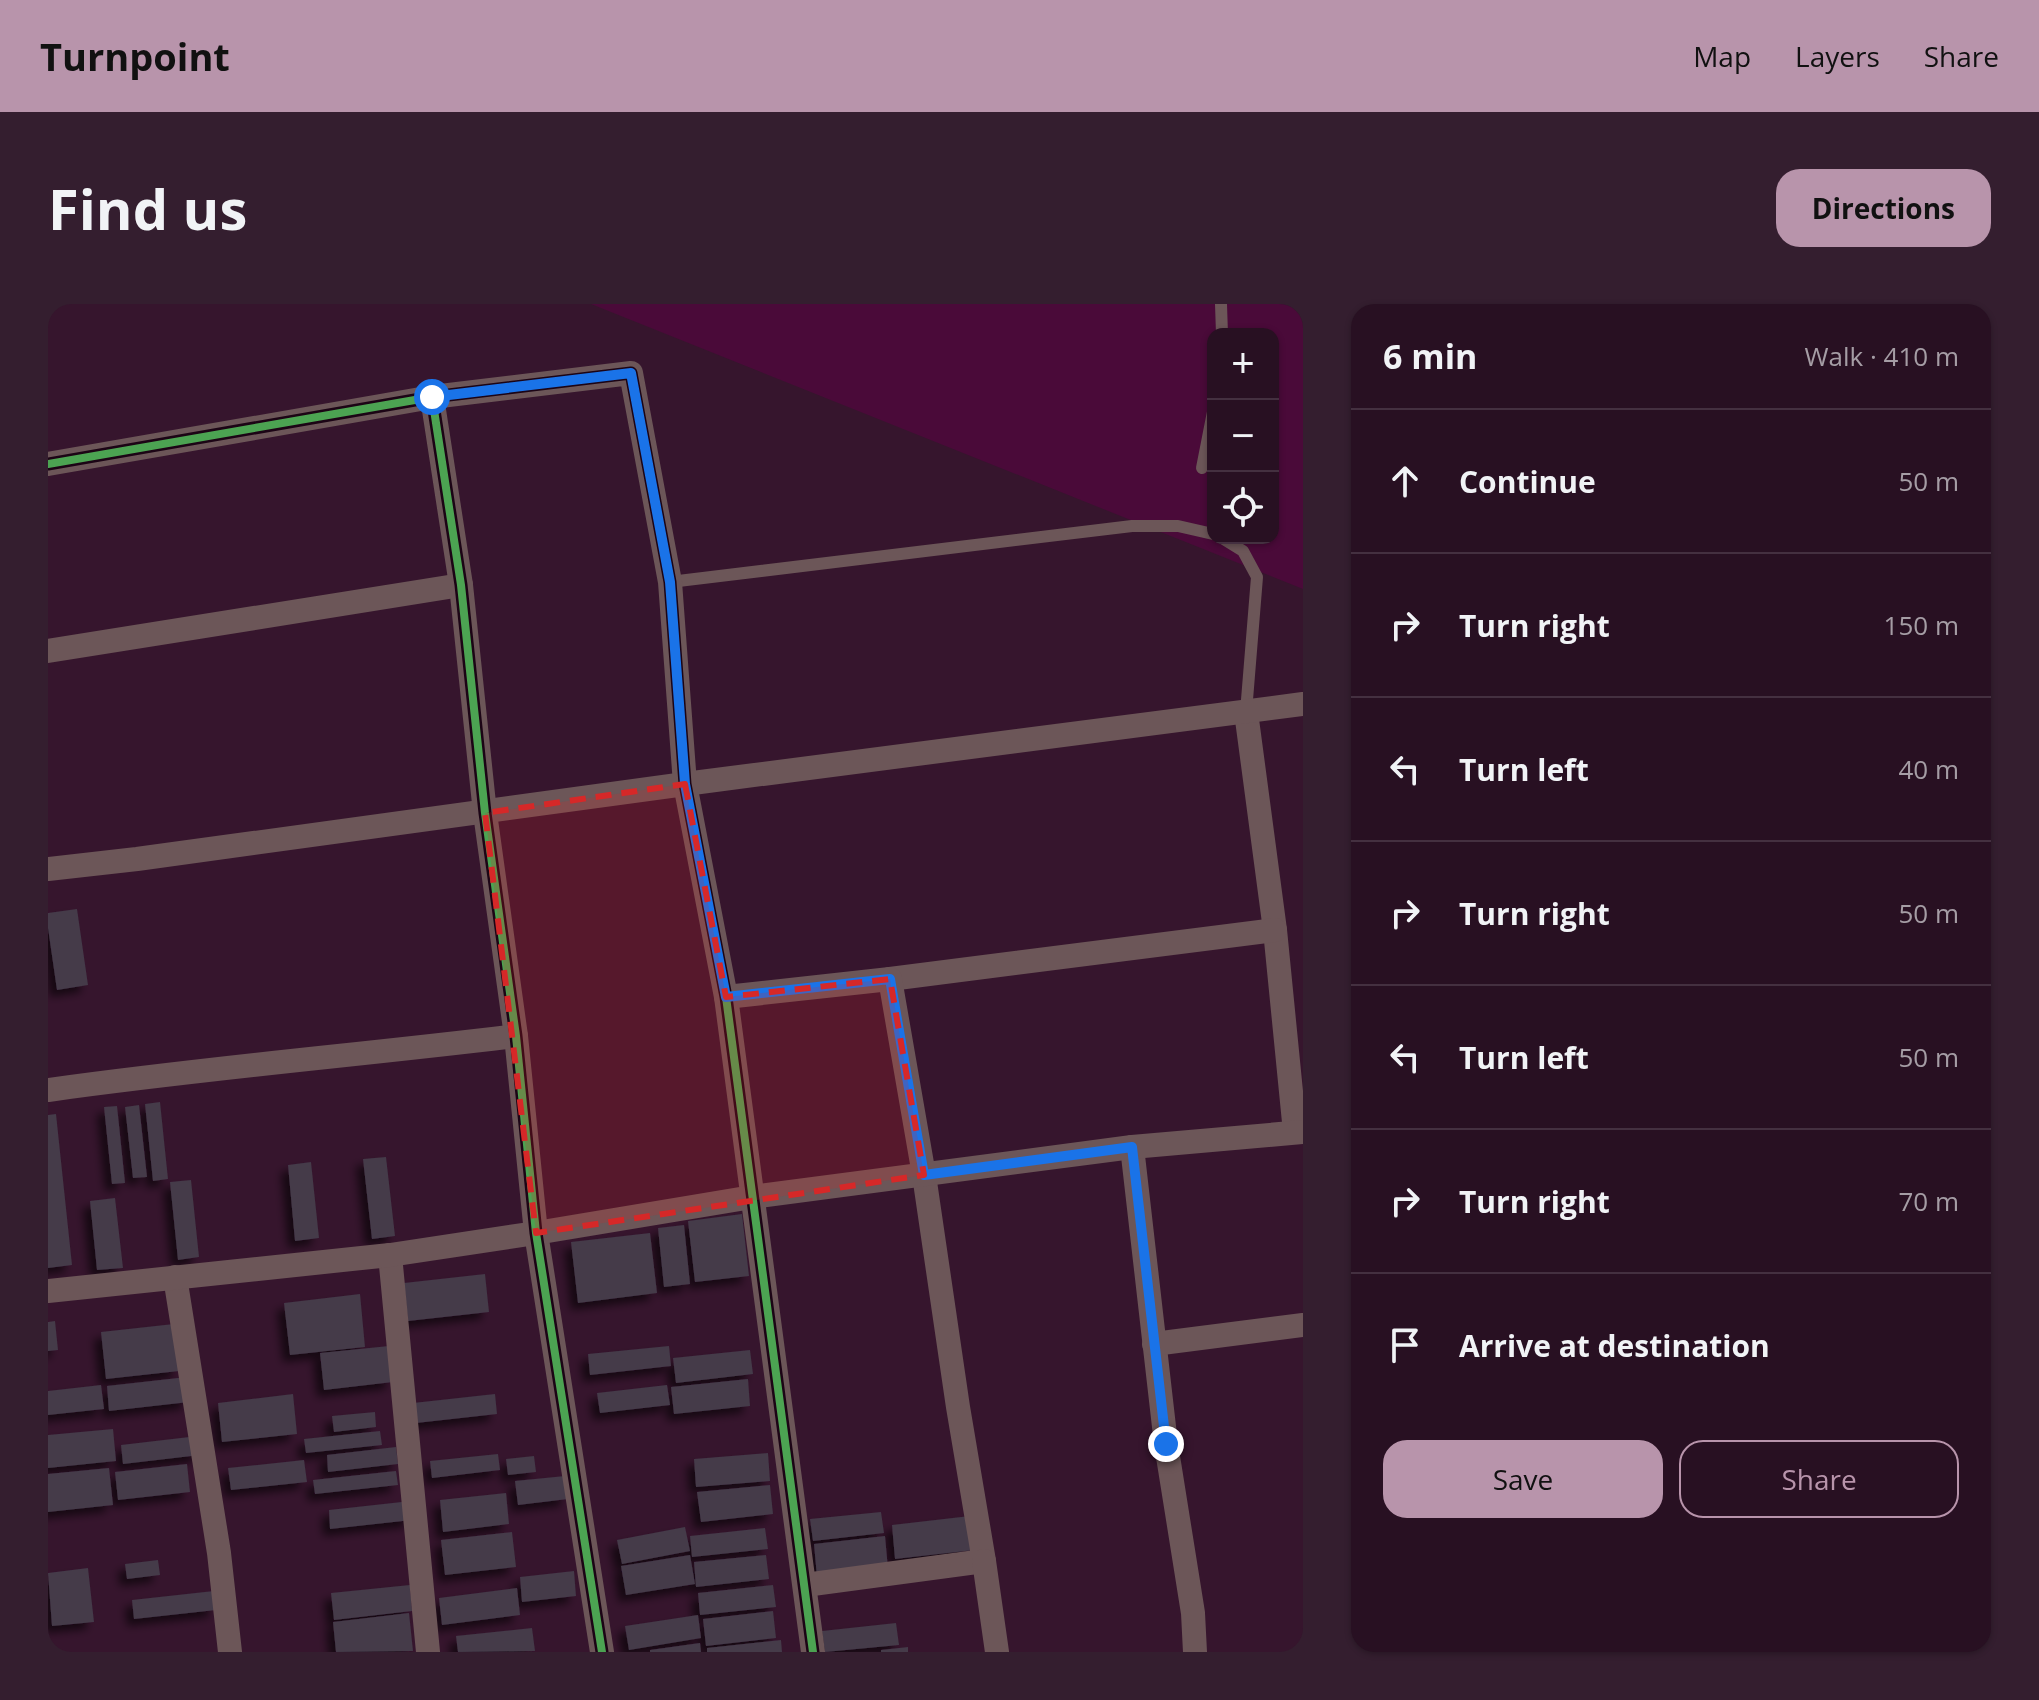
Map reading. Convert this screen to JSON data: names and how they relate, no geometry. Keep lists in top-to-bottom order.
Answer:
{
  "page": {
    "header": "Turnpoint",
    "nav": ["Map", "Layers", "Share"],
    "buttons": [
      "Directions",
      ["Save", "Share"]
    ],
    "title": "Find us",
    "heading": ["6 min", "Walk · 410 m"],
    "map_buttons": ["+", "−"],
    "list": [
      ["Continue", "50 m"],
      ["Turn right", "150 m"],
      ["Turn left", "40 m"],
      ["Turn right", "50 m"],
      ["Turn left", "50 m"],
      ["Turn right", "70 m"],
      "Arrive at destination"
    ]
  }
}
